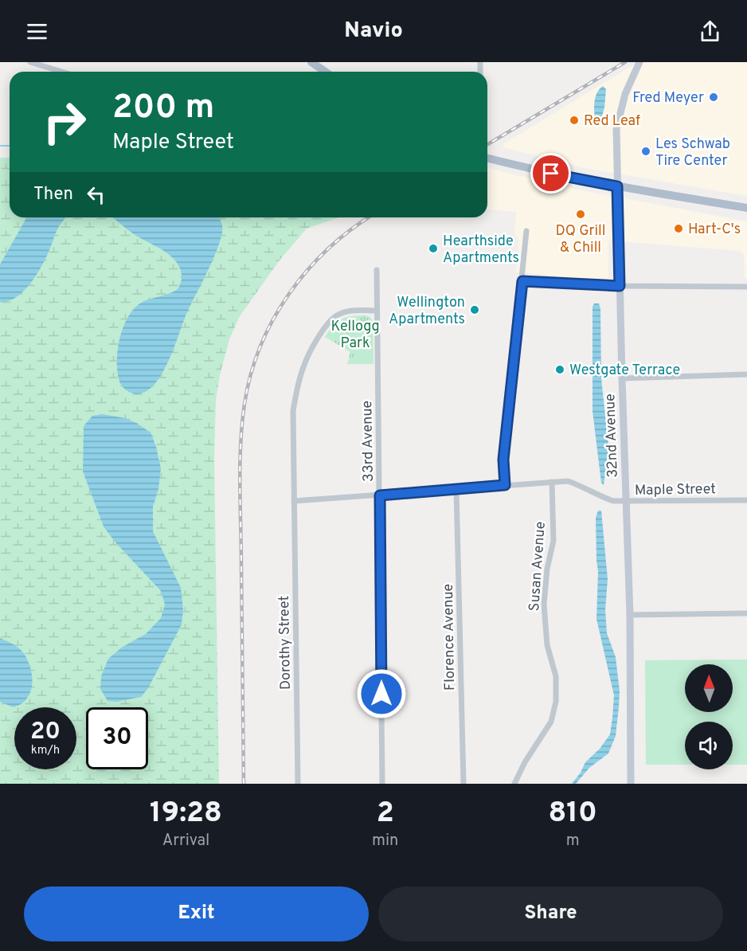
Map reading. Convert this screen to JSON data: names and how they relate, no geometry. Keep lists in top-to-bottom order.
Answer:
{
  "streets": {
    "street": [
      "32nd Avenue",
      "33rd Avenue",
      "Maple Street",
      "Susan Avenue",
      "Florence Avenue",
      "Dorothy Street"
    ]
  },
  "crossings": [
    ["32nd Avenue", "Maple Street"],
    ["33rd Avenue", "Maple Street"],
    ["33rd Avenue", "Dorothy Street"],
    ["Maple Street", "Susan Avenue"],
    ["Maple Street", "Florence Avenue"],
    ["Maple Street", "Dorothy Street"]
  ],
  "parks": ["Kellogg Park"],
  "places": [
    "Fred Meyer",
    "Red Leaf",
    "Les Schwab Tire Center",
    "DQ Grill & Chill",
    "Hart-C's",
    "Hearthside Apartments",
    "Wellington Apartments",
    "Westgate Terrace"
  ],
  "north": "top",
  "page": {
    "header": "Navio",
    "turn": ["200 m", "Maple Street"],
    "then": "Then",
    "speed": "20 km/h",
    "limit": "30",
    "eta": [
      "19:28",
      "Arrival",
      "2",
      "min",
      "810",
      "m"
    ],
    "buttons": ["Exit", "Share"]
  }
}
